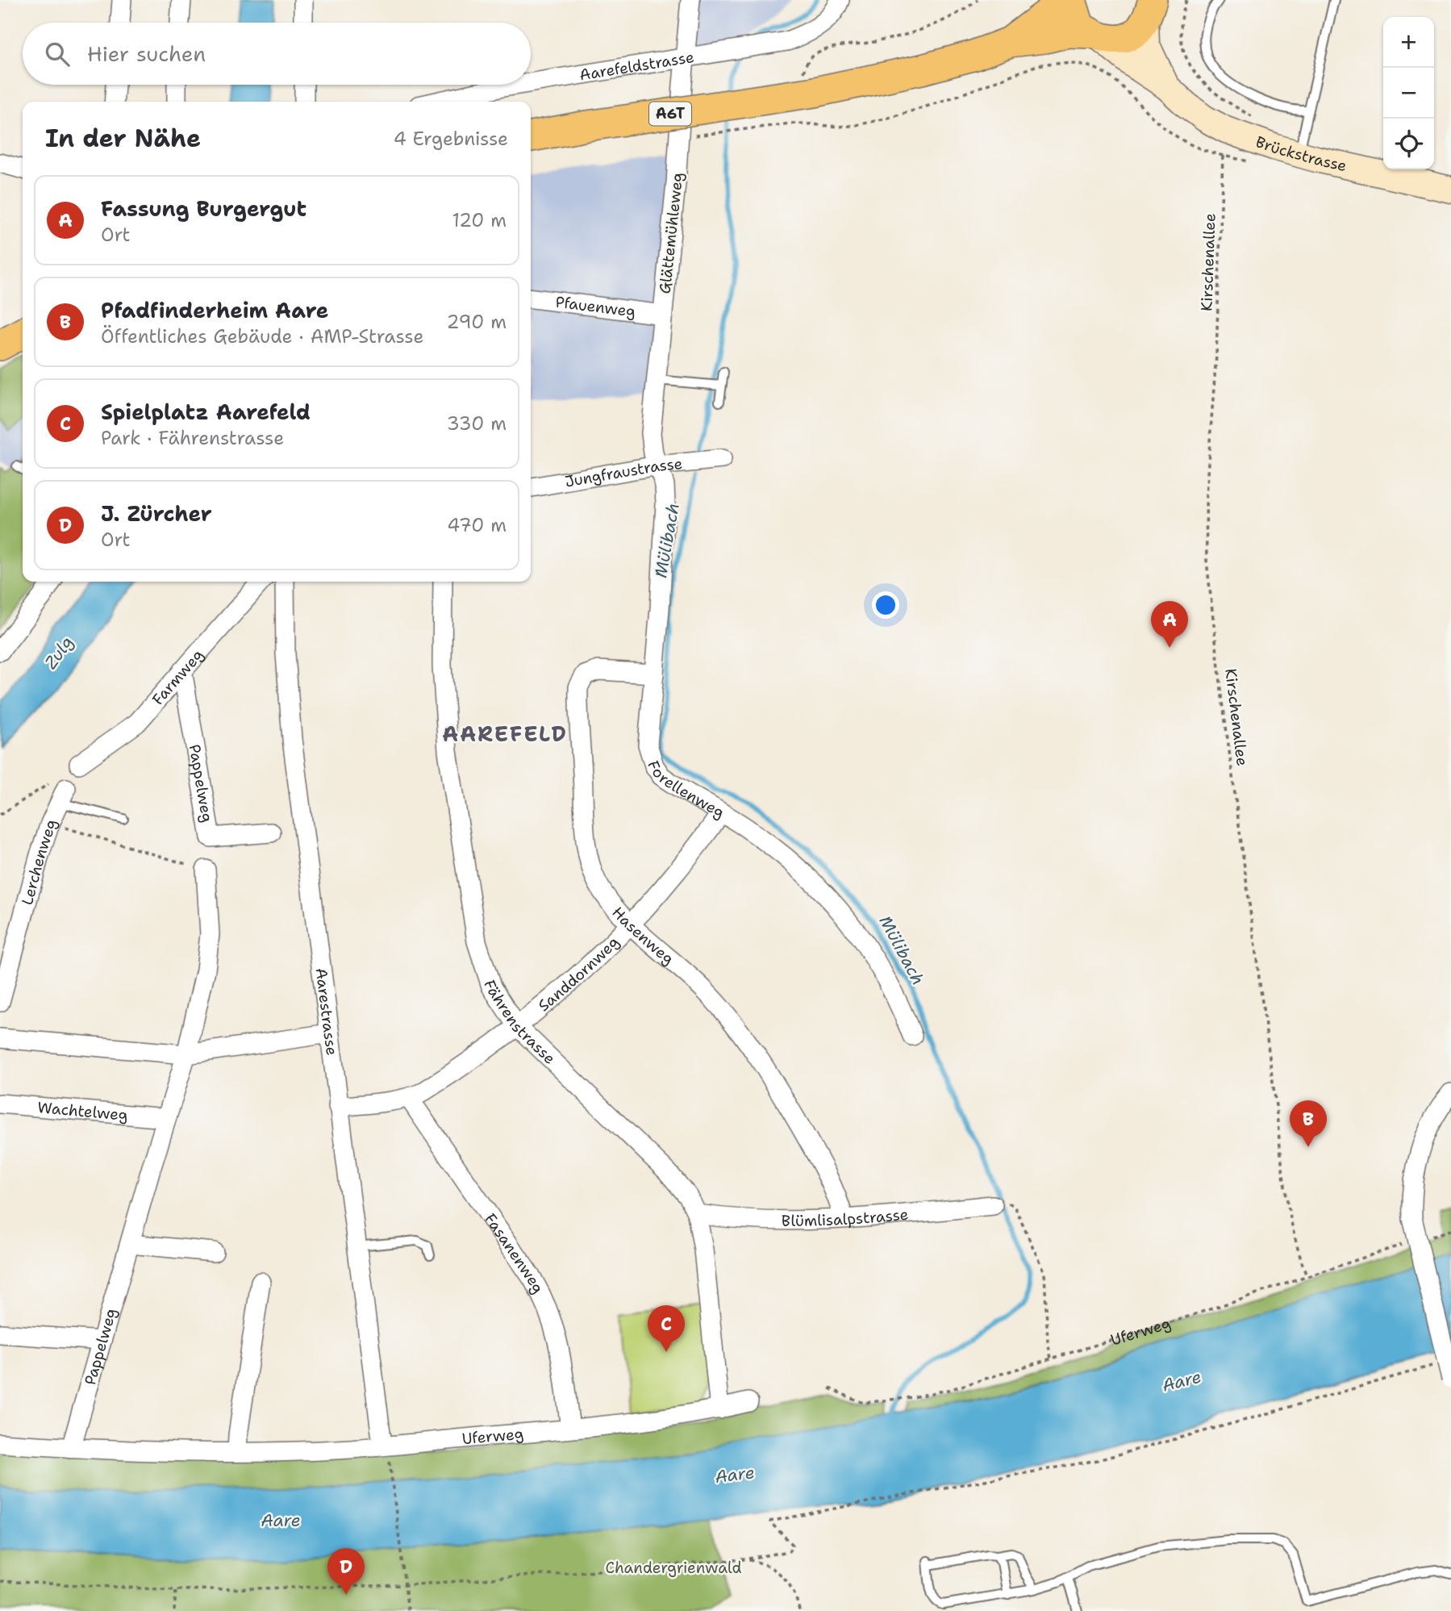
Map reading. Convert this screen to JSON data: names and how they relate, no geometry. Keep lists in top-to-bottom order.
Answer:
{
  "streets": {
    "highway": ["A6T"],
    "main road": ["Brückstrasse"],
    "street": [
      "Aarefeldstrasse",
      "Glättemühleweg",
      "Pfauenweg",
      "Jungfraustrasse",
      "Farmweg",
      "Pappelweg",
      "Forellenweg",
      "Lerchenweg",
      "Hasenweg",
      "Sanddornweg",
      "Aarestrasse",
      "Fährenstrasse",
      "Wachtelweg",
      "Blümlisalpstrasse",
      "Fasanenweg",
      "Uferweg"
    ],
    "path": ["Kirschenallee"]
  },
  "crossings": [
    ["Aarefeldstrasse", "Glättemühleweg"],
    ["A6T", "Brückstrasse"],
    ["Glättemühleweg", "Pfauenweg"],
    ["Glättemühleweg", "Jungfraustrasse"],
    ["Glättemühleweg", "Forellenweg"],
    ["Kirschenallee", "Uferweg"],
    ["Jungfraustrasse", "Forellenweg"],
    ["Farmweg", "Pappelweg"],
    ["Pappelweg", "Wachtelweg"],
    ["Pappelweg", "Uferweg"],
    ["Forellenweg", "Hasenweg"],
    ["Forellenweg", "Sanddornweg"],
    ["Hasenweg", "Sanddornweg"],
    ["Hasenweg", "Blümlisalpstrasse"],
    ["Sanddornweg", "Aarestrasse"],
    ["Sanddornweg", "Fährenstrasse"],
    ["Sanddornweg", "Fasanenweg"],
    ["Aarestrasse", "Uferweg"],
    ["Fährenstrasse", "Blümlisalpstrasse"],
    ["Fährenstrasse", "Uferweg"],
    ["Fasanenweg", "Uferweg"]
  ],
  "districts": ["AAREFELD"],
  "water": ["Mülibach", "Zulg", "Aare"],
  "parks": ["Chandergrienwald"],
  "page": {
    "map_buttons": ["+", "−"],
    "search": "Hier suchen",
    "heading": ["In der Nähe", "4 Ergebnisse"],
    "list": [
      {
        "mark": "A",
        "name": "Fassung Burgergut",
        "note": "Ort",
        "value": "120 m"
      },
      {
        "mark": "B",
        "name": "Pfadfinderheim Aare",
        "note": "Öffentliches Gebäude · AMP-Strasse",
        "value": "290 m"
      },
      {
        "mark": "C",
        "name": "Spielplatz Aarefeld",
        "note": "Park · Fährenstrasse",
        "value": "330 m"
      },
      {
        "mark": "D",
        "name": "J. Zürcher",
        "note": "Ort",
        "value": "470 m"
      }
    ],
    "pins": [
      "A",
      "B",
      "C",
      "D"
    ]
  }
}
